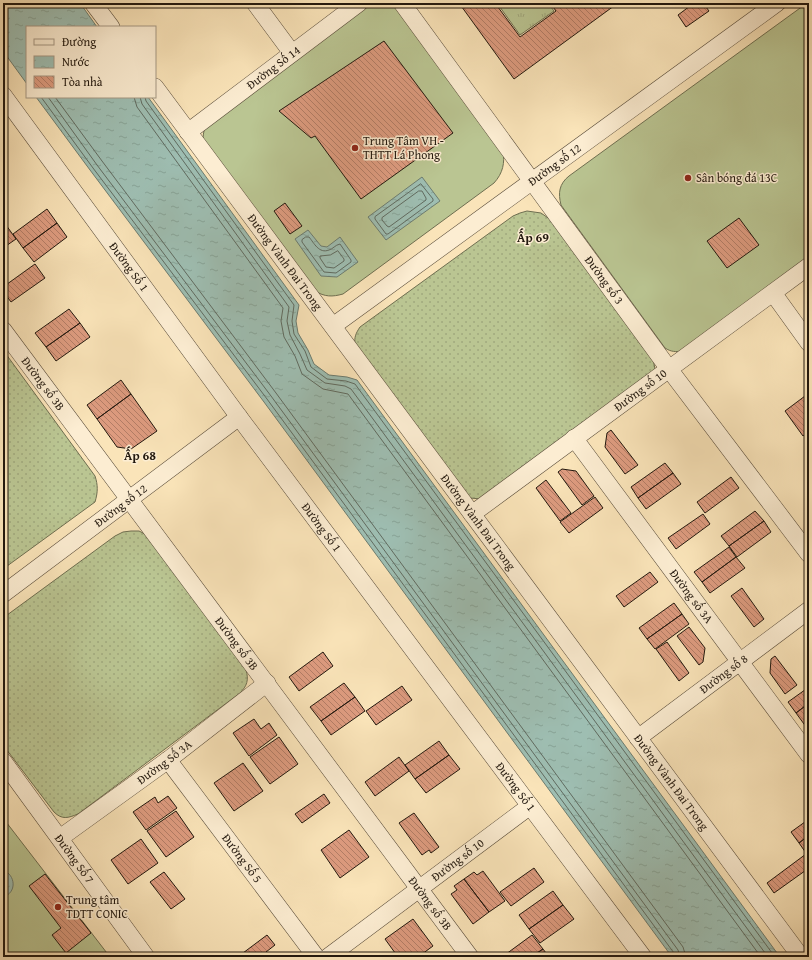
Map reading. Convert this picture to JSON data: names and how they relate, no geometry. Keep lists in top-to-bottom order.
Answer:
{
  "streets": {
    "street": [
      "Đường Số 14",
      "Đường số 12",
      "Đường Vành Đai Trong",
      "Đường Số 1",
      "Đường số 3",
      "Đường số 3B",
      "Đường số 10",
      "Đường số 3A",
      "Đường số 8",
      "Đường Số 3A",
      "Đường Số 5",
      "Đường Số 7"
    ]
  },
  "crossings": [
    ["Đường Số 14", "Đường Vành Đai Trong"],
    ["Đường số 12", "Đường Vành Đai Trong"],
    ["Đường số 12", "Đường Số 1"],
    ["Đường số 12", "Đường số 3"],
    ["Đường số 12", "Đường số 3B"],
    ["Đường Vành Đai Trong", "Đường số 10"],
    ["Đường Vành Đai Trong", "Đường số 8"],
    ["Đường Số 1", "Đường số 10"],
    ["Đường số 3", "Đường số 10"],
    ["Đường số 3B", "Đường số 10"],
    ["Đường số 3B", "Đường Số 3A"],
    ["Đường số 10", "Đường số 3A"],
    ["Đường số 3A", "Đường số 8"],
    ["Đường Số 3A", "Đường Số 5"],
    ["Đường Số 3A", "Đường Số 7"]
  ],
  "districts": ["Ấp 69", "Ấp 68"],
  "places": ["Trung Tâm VH - THTT Lá Phong", "Sân bóng đá 13C", "Trung tâm TDTT CONIC"],
  "legend": ["Đường", "Nước", "Tòa nhà"]
}
